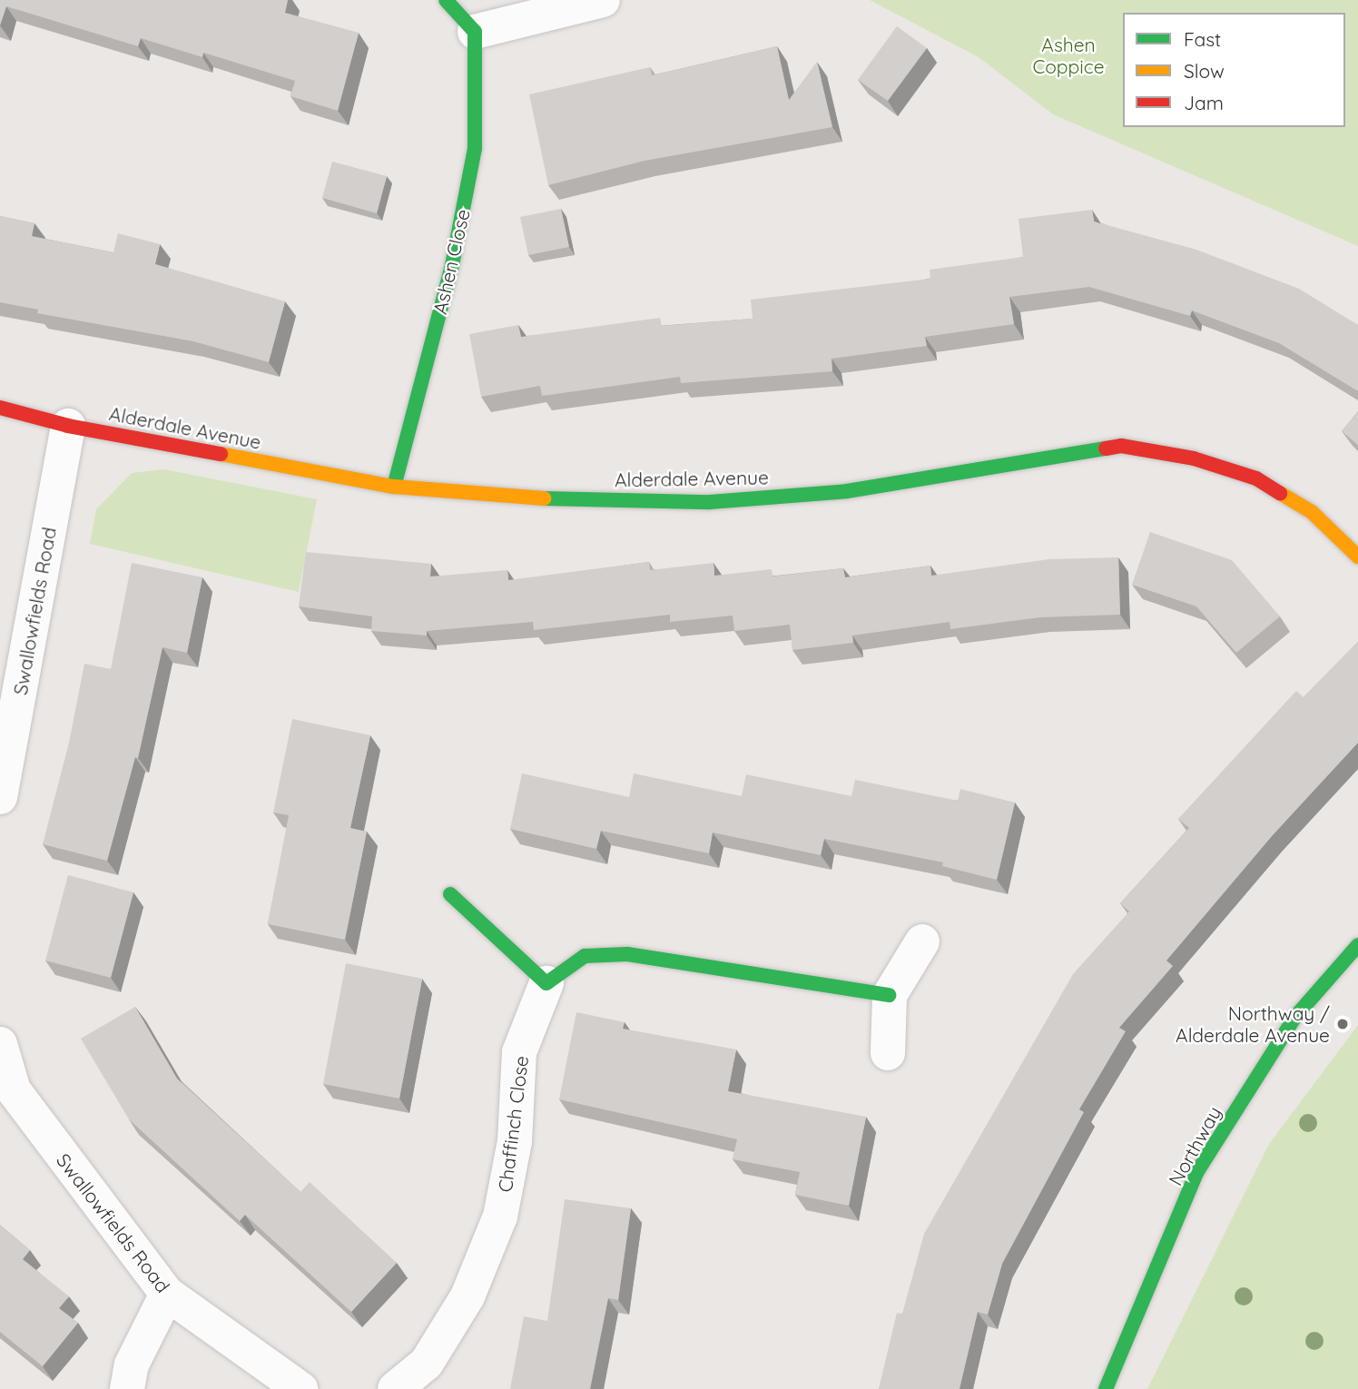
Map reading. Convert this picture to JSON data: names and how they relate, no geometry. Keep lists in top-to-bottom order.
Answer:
{
  "streets": {
    "street": [
      "Ashen Close",
      "Alderdale Avenue",
      "Swallowfields Road",
      "Chaffinch Close",
      "Northway"
    ]
  },
  "crossings": [
    ["Ashen Close", "Alderdale Avenue"],
    ["Alderdale Avenue", "Swallowfields Road"]
  ],
  "parks": ["Ashen Coppice"],
  "places": ["Northway / Alderdale Avenue"],
  "legend": ["Fast", "Slow", "Jam"]
}
